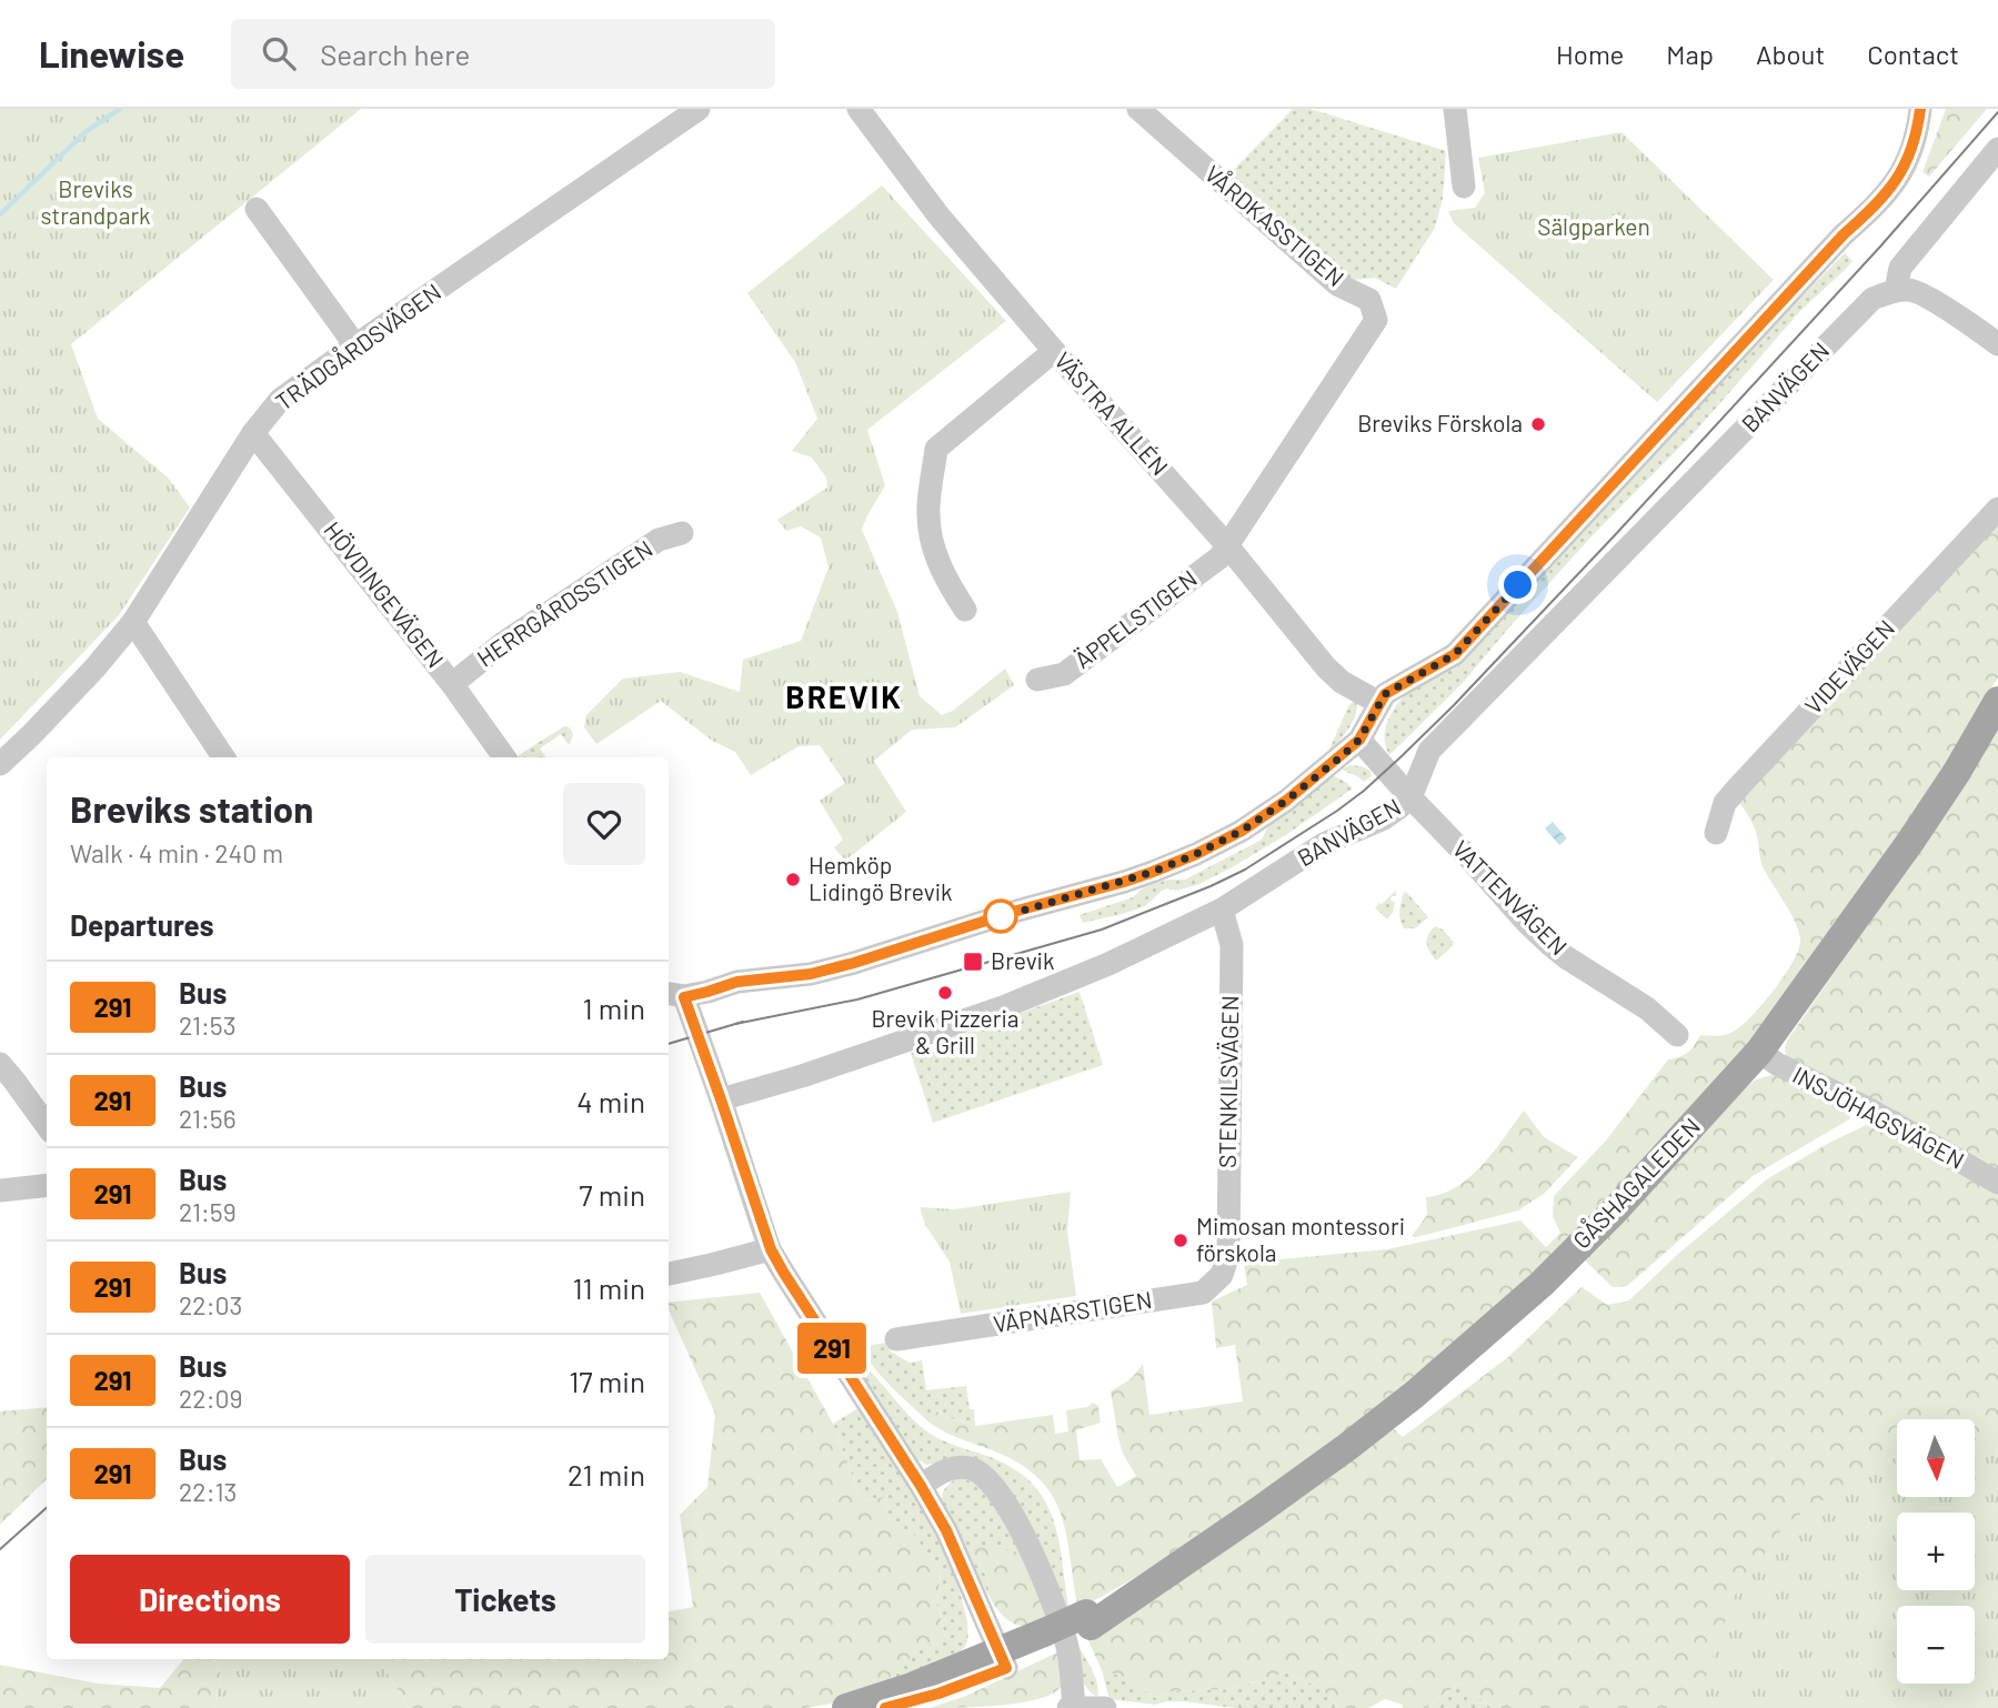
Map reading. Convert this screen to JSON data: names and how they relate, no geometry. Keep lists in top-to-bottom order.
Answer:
{
  "streets": {
    "main road": ["GÅSHAGALEDEN"],
    "street": [
      "VÅRDKASSTIGEN",
      "TRÄDGÅRDSVÄGEN",
      "BANVÄGEN",
      "VÄSTRA ALLÉN",
      "HÖVDINGEVÄGEN",
      "HERRGÅRDSSTIGEN",
      "ÄPPELSTIGEN",
      "VIDEVÄGEN",
      "VATTENVÄGEN",
      "STENKILSVÄGEN",
      "INSJÖHAGSVÄGEN",
      "VÄPNARSTIGEN"
    ]
  },
  "crossings": [
    ["VÅRDKASSTIGEN", "VÄSTRA ALLÉN"],
    ["VÅRDKASSTIGEN", "ÄPPELSTIGEN"],
    ["TRÄDGÅRDSVÄGEN", "HÖVDINGEVÄGEN"],
    ["BANVÄGEN", "VATTENVÄGEN"],
    ["BANVÄGEN", "STENKILSVÄGEN"],
    ["VÄSTRA ALLÉN", "ÄPPELSTIGEN"],
    ["HÖVDINGEVÄGEN", "HERRGÅRDSSTIGEN"],
    ["STENKILSVÄGEN", "VÄPNARSTIGEN"],
    ["INSJÖHAGSVÄGEN", "GÅSHAGALEDEN"]
  ],
  "districts": ["BREVIK"],
  "parks": ["Breviks strandpark", "Sälgparken"],
  "places": {
    "other": [
      "Breviks Förskola",
      "Hemköp Lidingö Brevik",
      "Brevik Pizzeria & Grill",
      "Mimosan montessori förskola"
    ],
    "transit": ["Brevik"]
  },
  "lines": ["bus line 291"],
  "north": "bottom",
  "page": {
    "header": "Linewise",
    "search": "Search here",
    "nav": [
      "Home",
      "Map",
      "About",
      "Contact"
    ],
    "on_map": "291",
    "heading": [
      ["Breviks station", "Walk · 4 min · 240 m"],
      "Departures"
    ],
    "list": [
      {
        "mark": "291",
        "name": "Bus",
        "note": "21:53",
        "value": "1 min"
      },
      {
        "mark": "291",
        "name": "Bus",
        "note": "21:56",
        "value": "4 min"
      },
      {
        "mark": "291",
        "name": "Bus",
        "note": "21:59",
        "value": "7 min"
      },
      {
        "mark": "291",
        "name": "Bus",
        "note": "22:03",
        "value": "11 min"
      },
      {
        "mark": "291",
        "name": "Bus",
        "note": "22:09",
        "value": "17 min"
      },
      {
        "mark": "291",
        "name": "Bus",
        "note": "22:13",
        "value": "21 min"
      }
    ],
    "map_buttons": ["+", "−"],
    "buttons": ["Directions", "Tickets"]
  }
}
